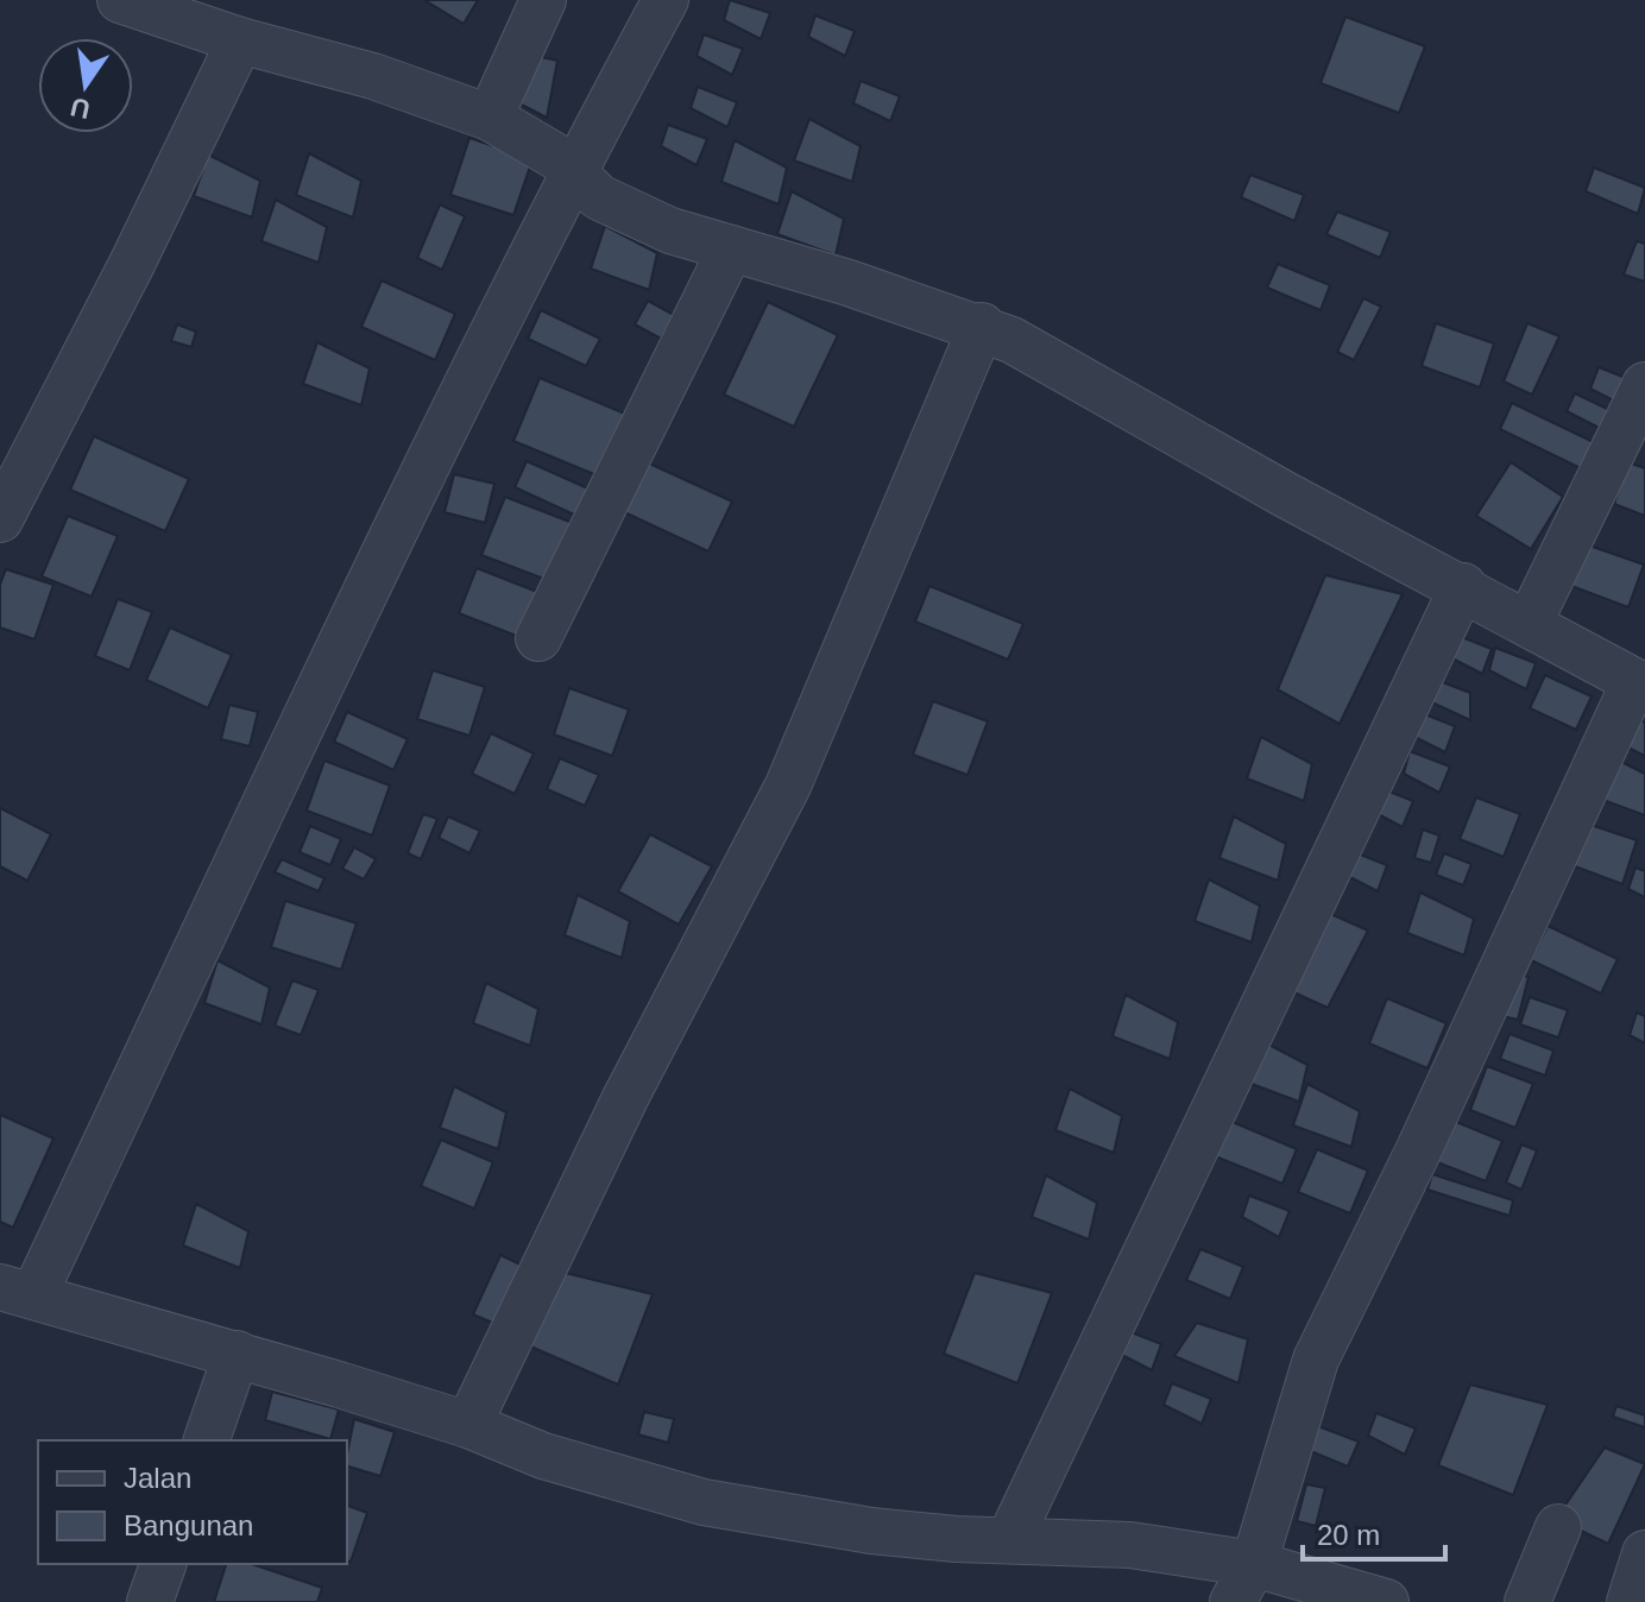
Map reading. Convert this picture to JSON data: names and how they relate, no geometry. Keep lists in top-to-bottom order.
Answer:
{
  "legend": ["Jalan", "Bangunan"],
  "scale_bar": "20 m",
  "north": "bottom"
}
